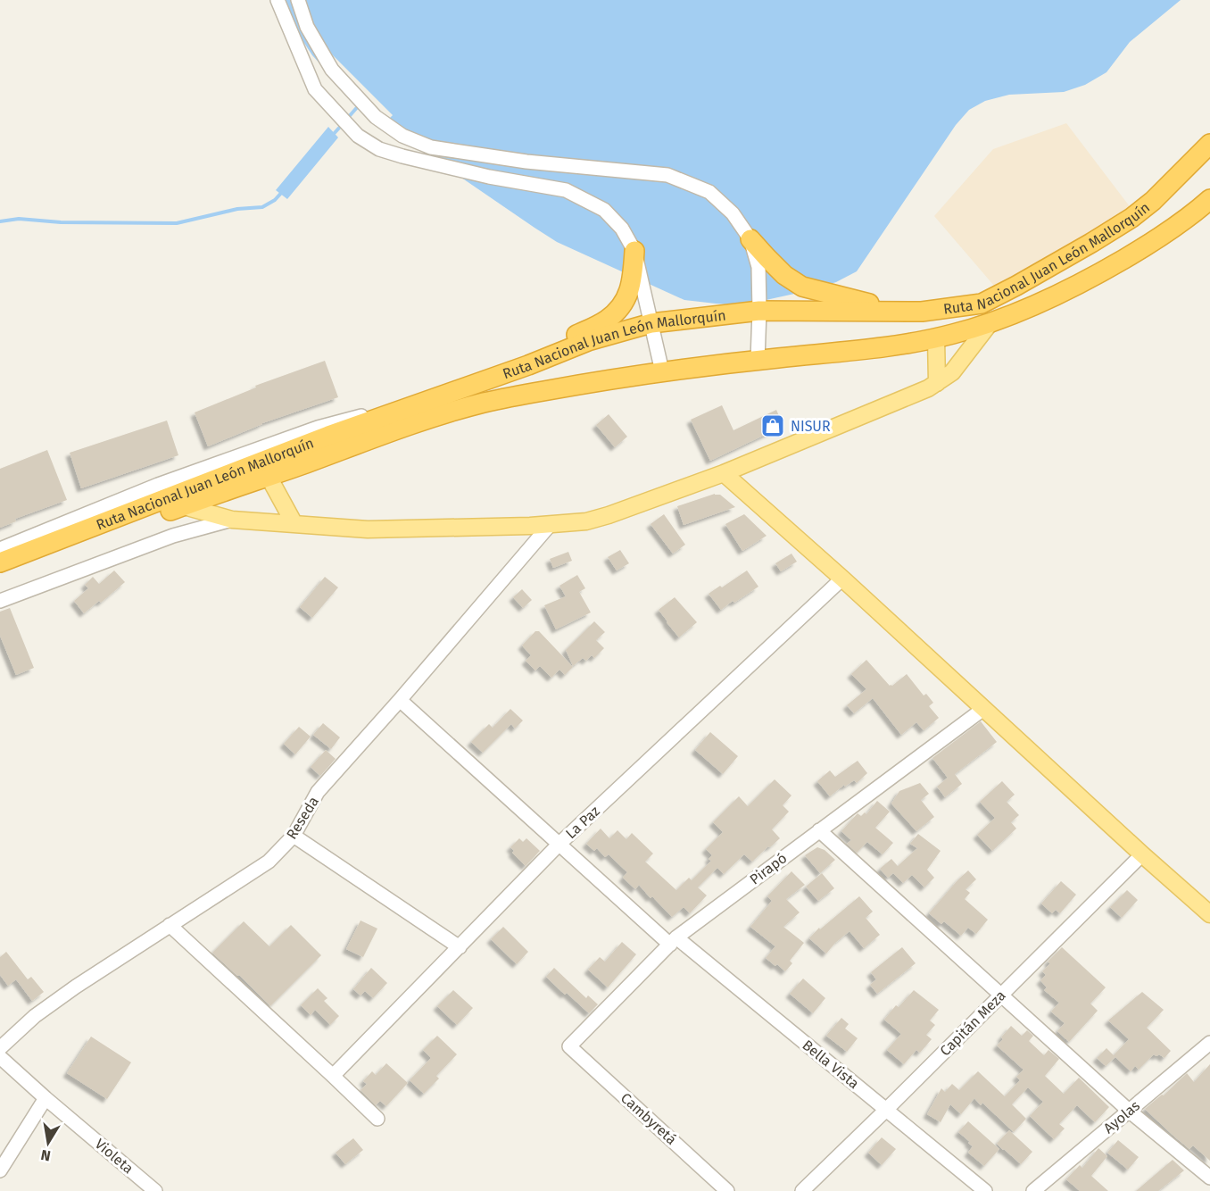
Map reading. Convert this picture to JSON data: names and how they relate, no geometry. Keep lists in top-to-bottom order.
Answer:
{
  "streets": {
    "highway": ["Ruta Nacional Juan León Mallorquín"],
    "street": [
      "Reseda",
      "La Paz",
      "Pirapó",
      "Capitán Meza",
      "Bella Vista",
      "Ayolas",
      "Cambyretá",
      "Violeta"
    ]
  },
  "crossings": [
    ["Reseda", "Bella Vista"],
    ["La Paz", "Bella Vista"],
    ["Pirapó", "Bella Vista"],
    ["Pirapó", "Cambyretá"],
    ["Capitán Meza", "Bella Vista"]
  ],
  "places": {
    "shop": ["NISUR"]
  },
  "north": "bottom"
}
